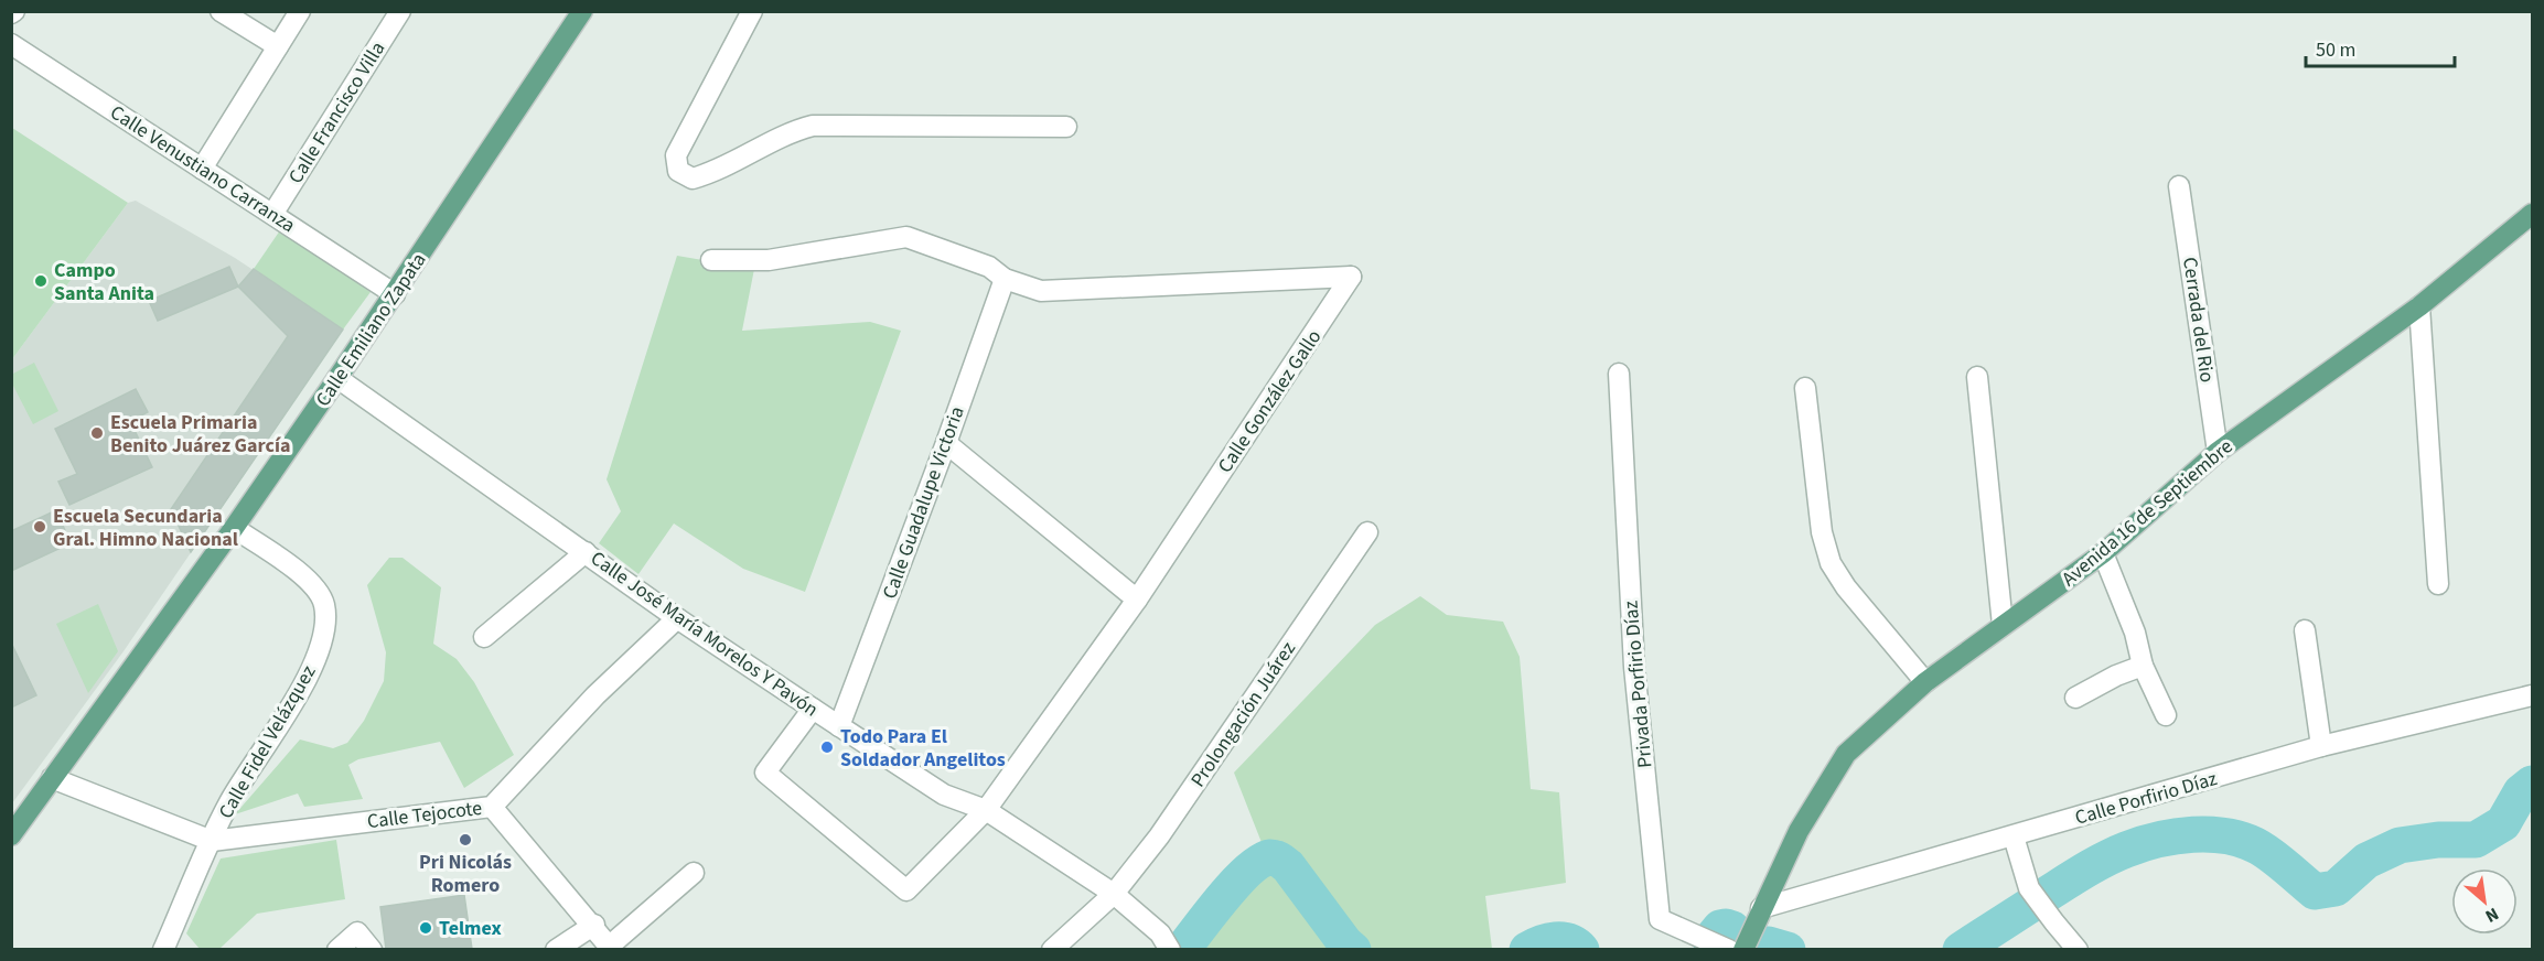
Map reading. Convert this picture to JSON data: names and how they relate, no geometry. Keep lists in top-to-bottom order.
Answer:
{
  "streets": {
    "main road": ["Calle Emiliano Zapata", "Avenida 16 de Septiembre"],
    "street": [
      "Calle Francisco Villa",
      "Calle Venustiano Carranza",
      "Cerrada del Rio",
      "Calle González Gallo",
      "Calle Guadalupe Victoria",
      "Calle José María Morelos Y Pavón",
      "Privada Porfirio Díaz",
      "Prolongación Juárez",
      "Calle Fidel Velázquez",
      "Calle Porfirio Díaz",
      "Calle Tejocote"
    ]
  },
  "crossings": [
    ["Calle Francisco Villa", "Calle Venustiano Carranza"],
    ["Calle Venustiano Carranza", "Calle Emiliano Zapata"],
    ["Cerrada del Rio", "Avenida 16 de Septiembre"],
    ["Calle Emiliano Zapata", "Calle José María Morelos Y Pavón"],
    ["Calle Emiliano Zapata", "Calle Fidel Velázquez"],
    ["Calle González Gallo", "Calle Guadalupe Victoria"],
    ["Calle González Gallo", "Calle José María Morelos Y Pavón"],
    ["Calle Guadalupe Victoria", "Calle José María Morelos Y Pavón"],
    ["Avenida 16 de Septiembre", "Calle Porfirio Díaz"],
    ["Calle José María Morelos Y Pavón", "Prolongación Juárez"],
    ["Calle José María Morelos Y Pavón", "Calle Tejocote"],
    ["Calle Fidel Velázquez", "Calle Tejocote"]
  ],
  "places": [
    "Campo Santa Anita",
    "Escuela Primaria Benito Juárez García",
    "Escuela Secundaria Gral. Himno Nacional",
    "Todo Para El Soldador Angelitos",
    "Pri Nicolás Romero",
    "Telmex"
  ],
  "scale_bar": "50 m",
  "north": "bottom right"
}
